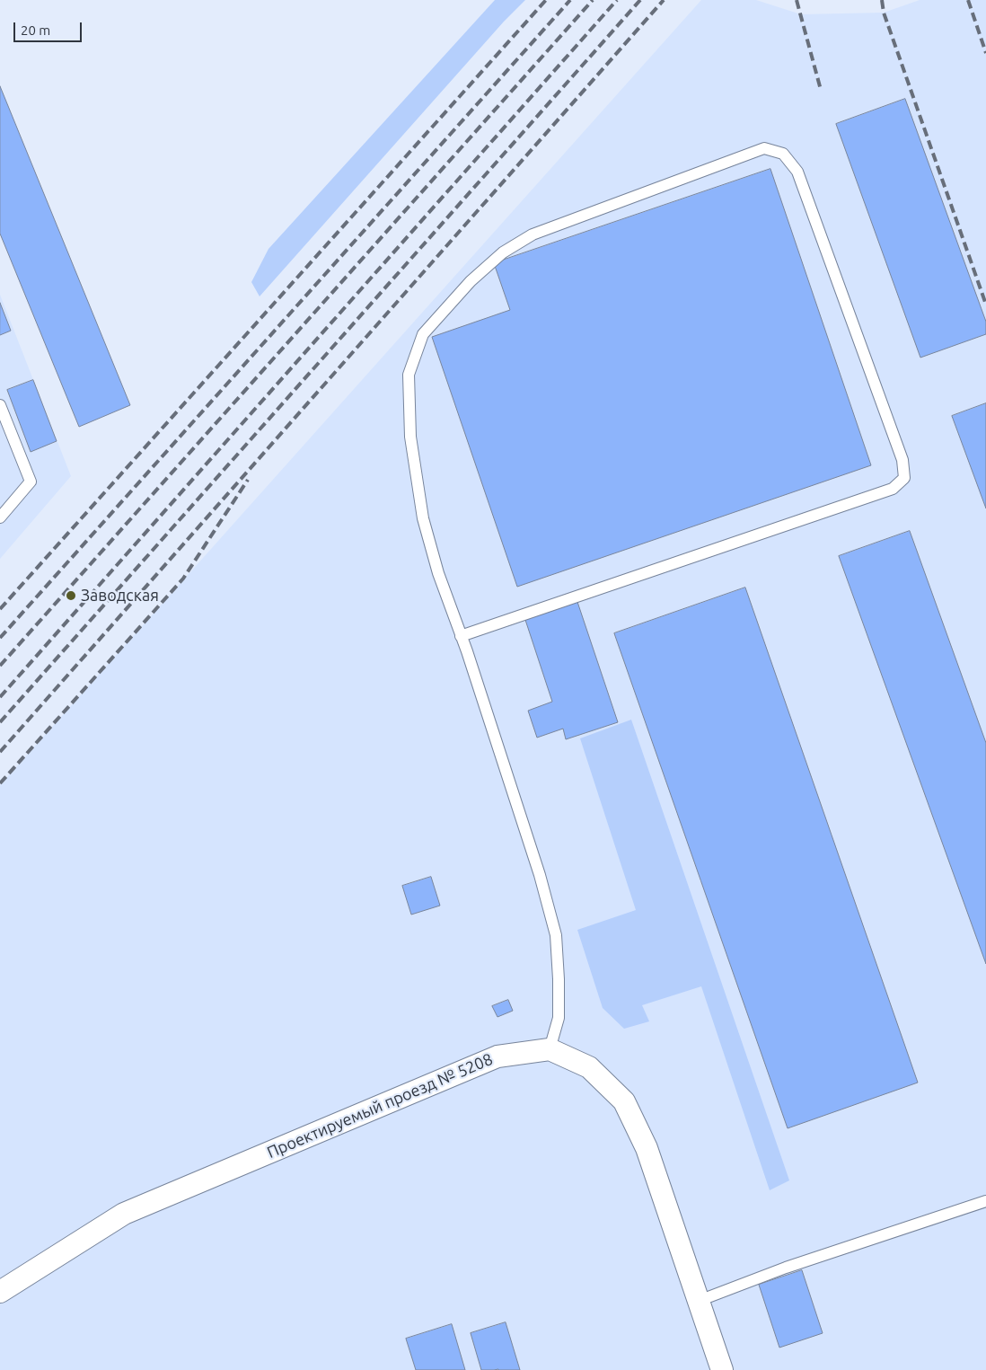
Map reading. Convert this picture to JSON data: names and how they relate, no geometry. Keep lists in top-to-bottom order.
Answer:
{
  "streets": {
    "street": ["Проектируемый проезд № 5208"]
  },
  "places": ["Заводская"],
  "scale_bar": "20 m"
}
